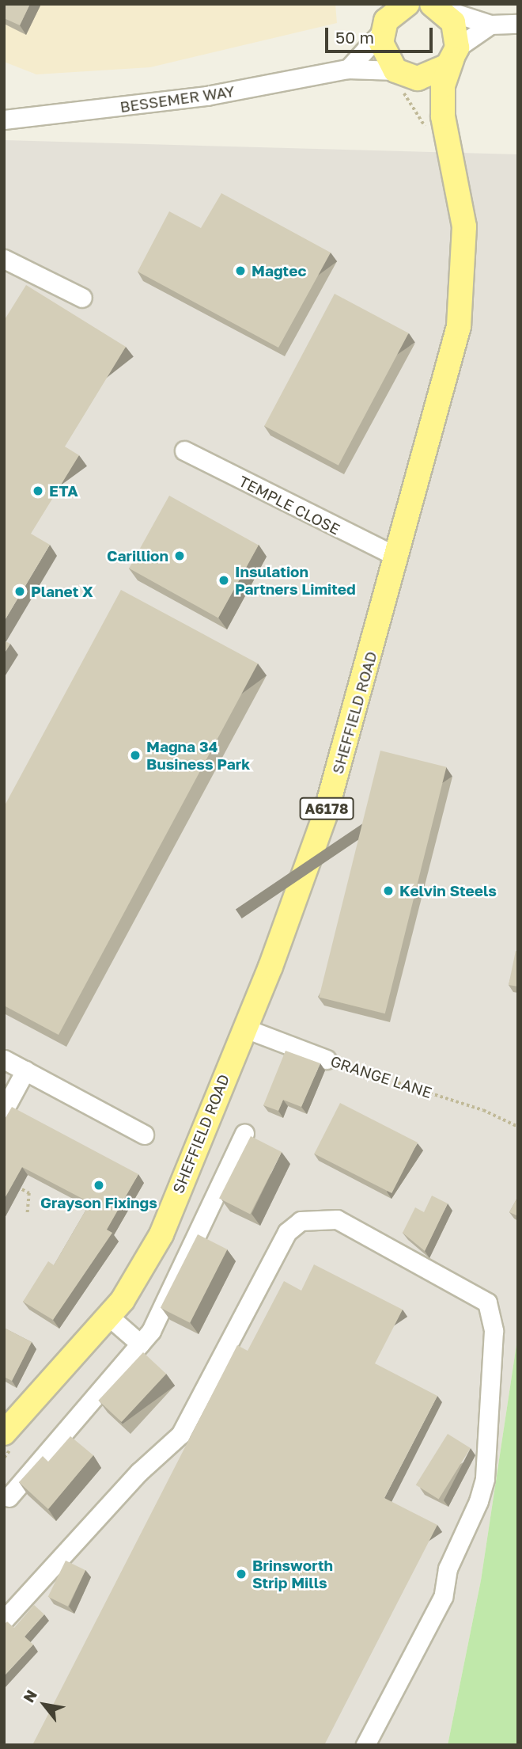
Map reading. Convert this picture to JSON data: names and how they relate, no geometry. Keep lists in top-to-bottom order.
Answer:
{
  "streets": {
    "main road": ["SHEFFIELD ROAD", "A6178"],
    "street": ["BESSEMER WAY", "TEMPLE CLOSE", "GRANGE LANE"]
  },
  "crossings": [
    ["TEMPLE CLOSE", "SHEFFIELD ROAD"],
    ["SHEFFIELD ROAD", "GRANGE LANE"]
  ],
  "places": [
    "Magtec",
    "ETA",
    "Carillion",
    "Insulation Partners Limited",
    "Planet X",
    "Magna 34 Business Park",
    "Kelvin Steels",
    "Grayson Fixings",
    "Brinsworth Strip Mills"
  ],
  "scale_bar": "50 m",
  "north": "top left"
}
